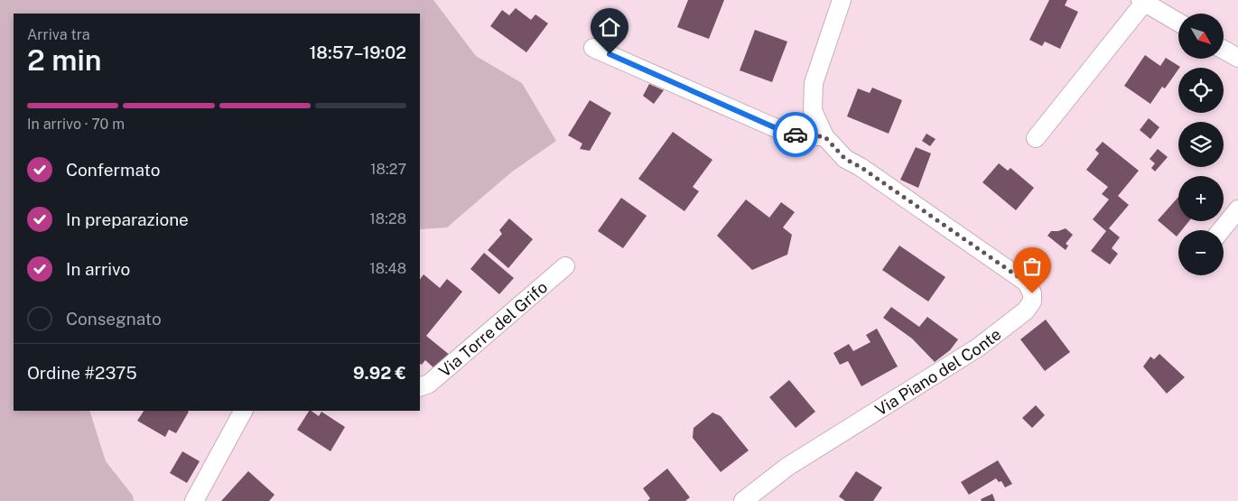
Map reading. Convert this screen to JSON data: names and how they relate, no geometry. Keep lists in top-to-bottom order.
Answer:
{
  "streets": {
    "street": ["Via Torre del Grifo", "Via Piano del Conte"]
  },
  "north": "bottom right",
  "page": {
    "map_buttons": ["+", "−"],
    "heading": ["2 min", "Arriva tra", "18:57–19:02"],
    "panel": ["Ordine #2375", "9.92 €"],
    "bar": "In arrivo · 70 m",
    "list": [
      ["Confermato", "18:27"],
      ["In preparazione", "18:28"],
      ["In arrivo", "18:48"],
      "Consegnato"
    ]
  }
}
